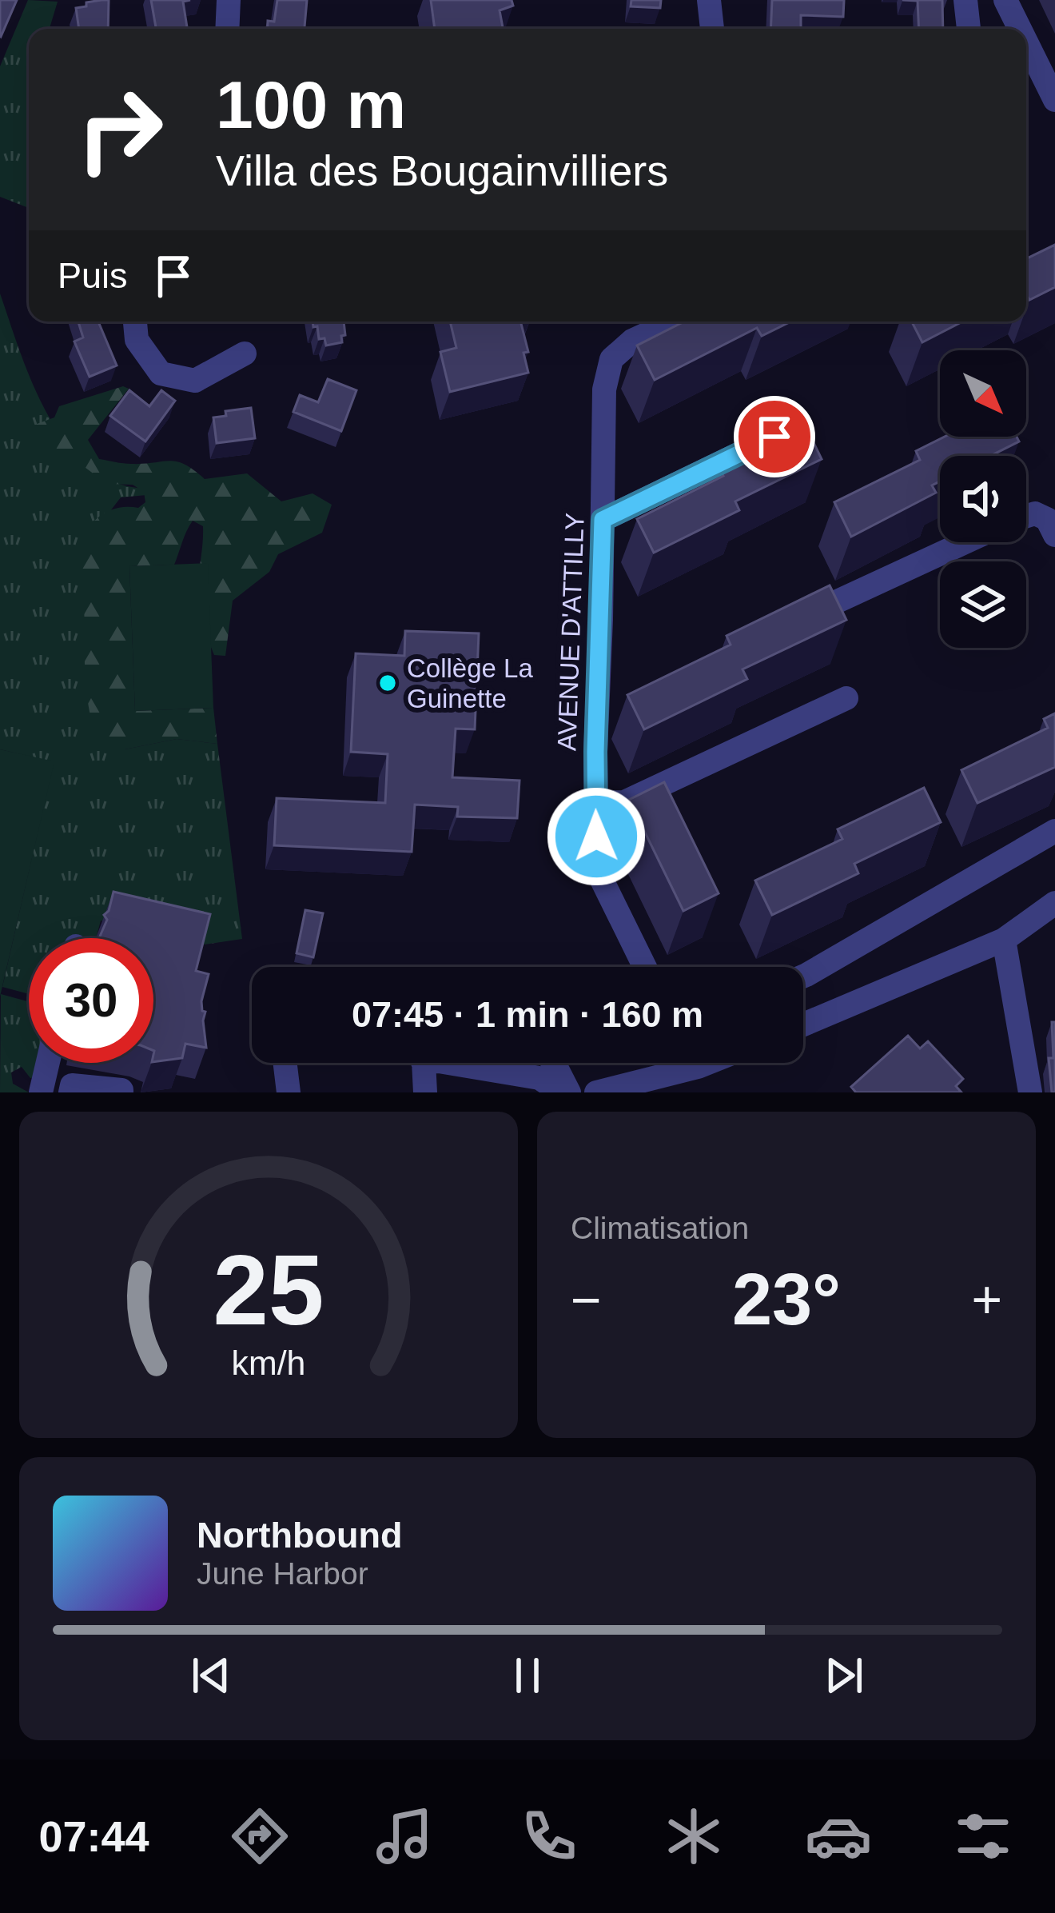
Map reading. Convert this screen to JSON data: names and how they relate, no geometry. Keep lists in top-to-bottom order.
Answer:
{
  "streets": {
    "street": ["AVENUE D'ATTILLY"]
  },
  "places": ["Collège La Guinette"],
  "north": "bottom right",
  "page": {
    "turn": ["100 m", "Villa des Bougainvilliers"],
    "then": "Puis",
    "limit": "30",
    "trip": "07:45 · 1 min · 160 m",
    "tile": "Climatisation",
    "heat": ["−", "23°", "+"],
    "song": ["Northbound", "June Harbor"],
    "tabs": "07:44",
    "gauge": ["25", "km/h"]
  }
}
